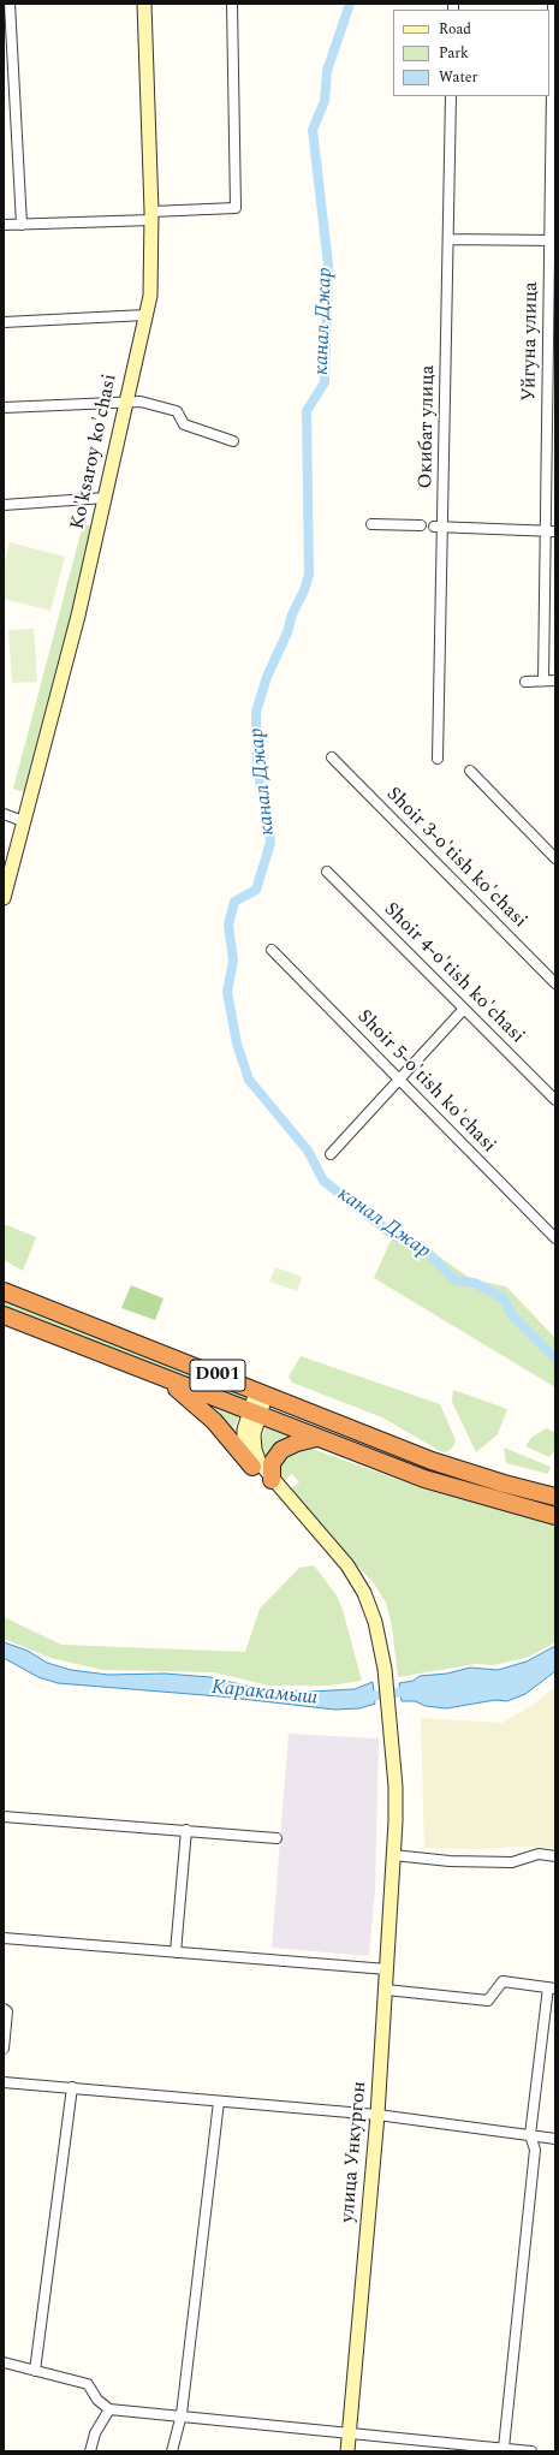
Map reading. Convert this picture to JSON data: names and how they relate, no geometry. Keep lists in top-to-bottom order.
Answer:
{
  "streets": {
    "highway": ["D001"],
    "main road": ["Ko'ksaroy ko'chasi", "улица Ункургон"],
    "street": [
      "Уйгуна улица",
      "Окибат улица",
      "Shoir 3-o'tish ko'chasi",
      "Shoir 4-o'tish ko'chasi",
      "Shoir 5-o'tish ko'chasi"
    ]
  },
  "water": ["канал Джар", "Каракамыш"],
  "legend": ["Road", "Park", "Water"]
}
